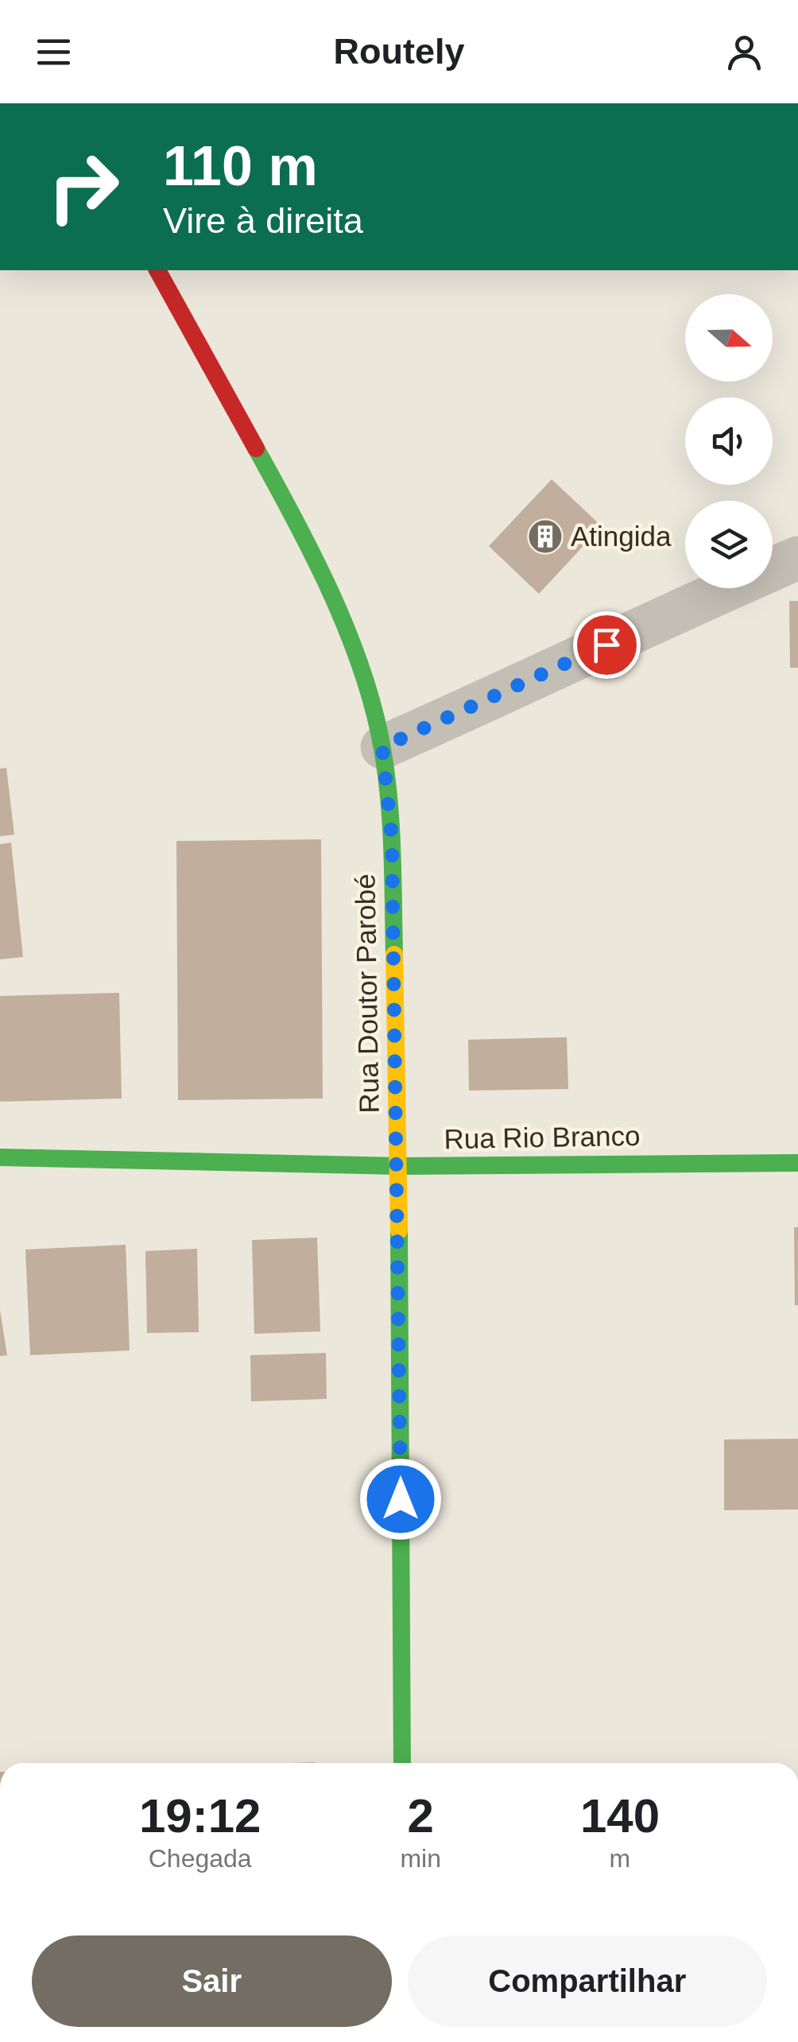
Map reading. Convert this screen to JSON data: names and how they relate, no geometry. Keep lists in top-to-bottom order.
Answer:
{
  "streets": {
    "main road": ["Rua Doutor Parobé", "Rua Rio Branco"]
  },
  "crossings": [
    ["Rua Doutor Parobé", "Rua Rio Branco"]
  ],
  "places": {
    "building": ["Atingida"]
  },
  "north": "right",
  "page": {
    "header": "Routely",
    "turn": ["110 m", "Vire à direita"],
    "eta": [
      "19:12",
      "Chegada",
      "2",
      "min",
      "140",
      "m"
    ],
    "buttons": ["Sair", "Compartilhar"]
  }
}
